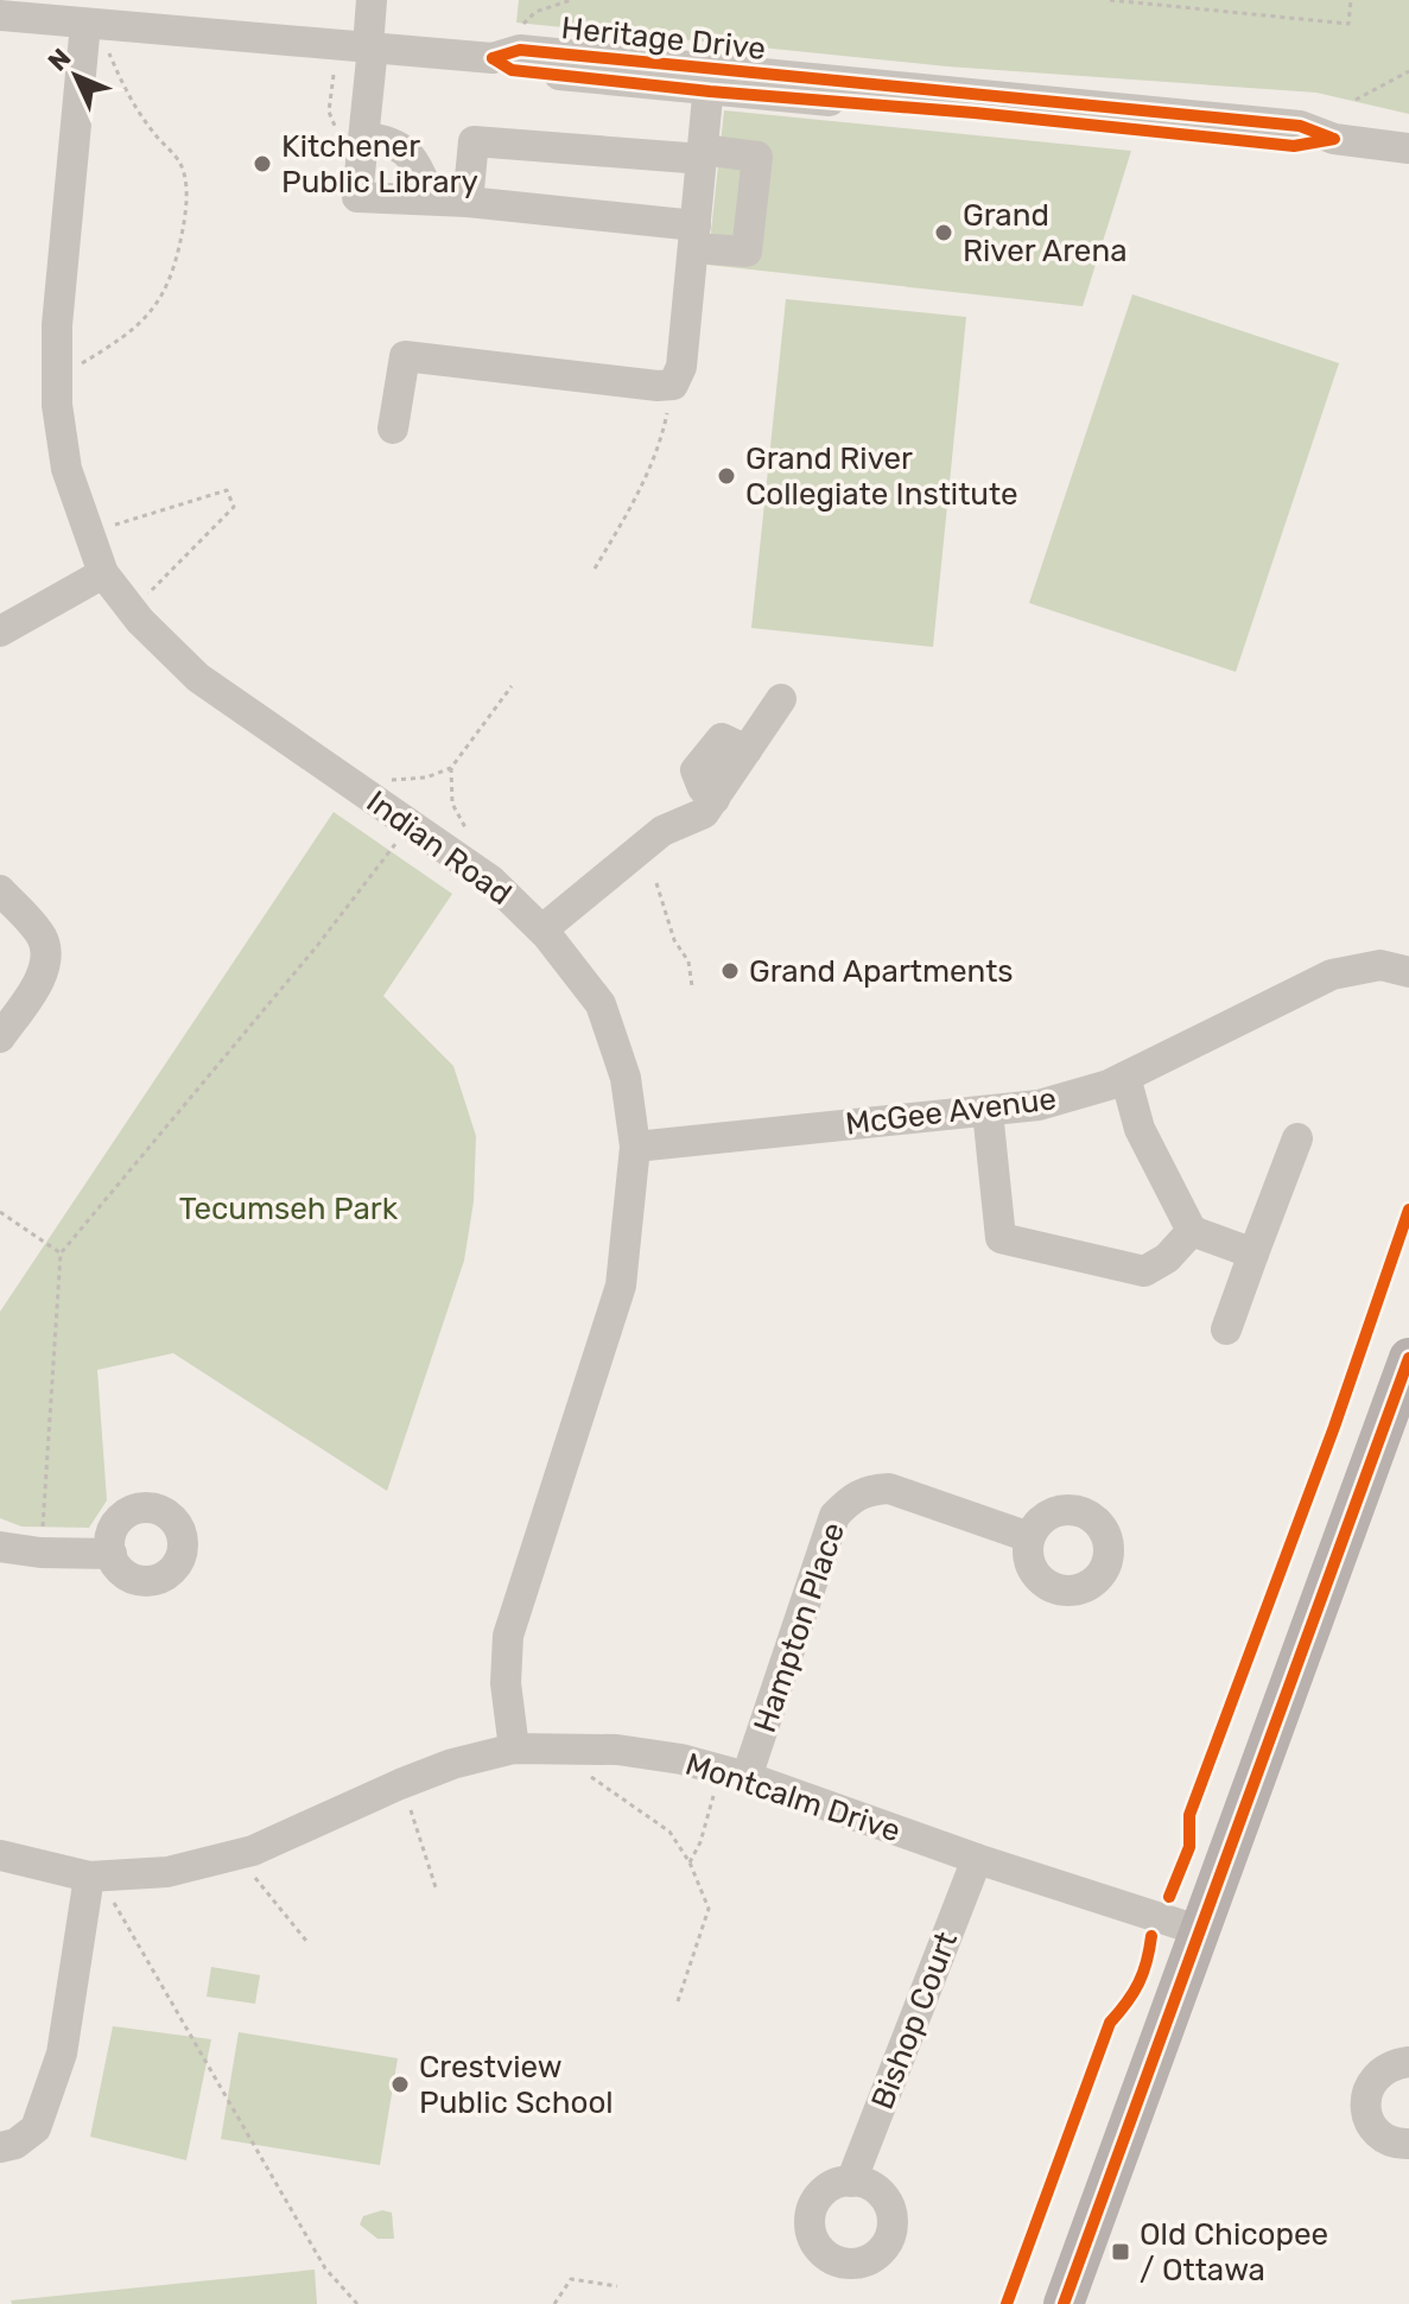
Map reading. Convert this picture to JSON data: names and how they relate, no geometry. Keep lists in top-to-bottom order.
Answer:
{
  "streets": {
    "street": [
      "Heritage Drive",
      "Indian Road",
      "McGee Avenue",
      "Hampton Place",
      "Montcalm Drive",
      "Bishop Court"
    ]
  },
  "crossings": [
    ["Heritage Drive", "Indian Road"],
    ["Indian Road", "McGee Avenue"],
    ["Indian Road", "Montcalm Drive"],
    ["Hampton Place", "Montcalm Drive"],
    ["Montcalm Drive", "Bishop Court"]
  ],
  "parks": ["Tecumseh Park"],
  "places": {
    "other": [
      "Kitchener Public Library",
      "Grand River Arena",
      "Grand River Collegiate Institute",
      "Grand Apartments",
      "Crestview Public School"
    ],
    "transit": ["Old Chicopee / Ottawa"]
  },
  "north": "top left"
}
